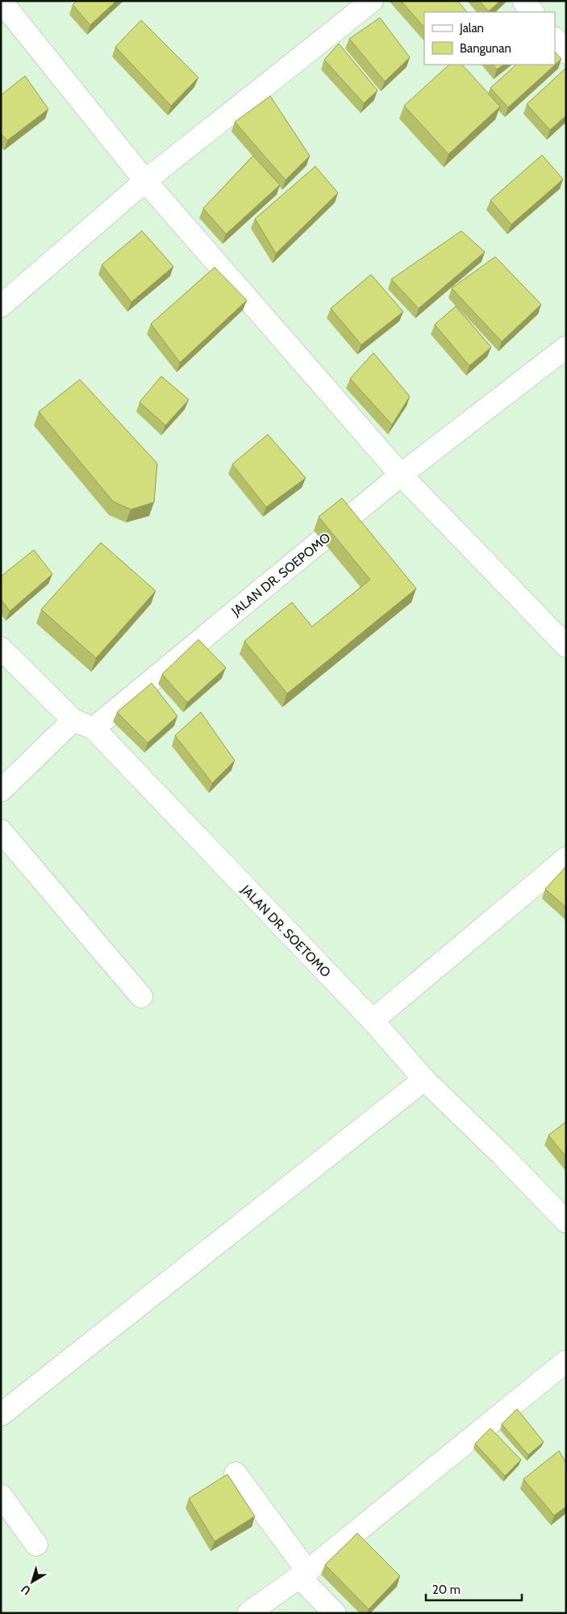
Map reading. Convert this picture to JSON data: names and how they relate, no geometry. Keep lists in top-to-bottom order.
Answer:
{
  "streets": {
    "street": ["JALAN DR. SOEPOMO", "JALAN DR. SOETOMO"]
  },
  "crossings": [
    ["JALAN DR. SOEPOMO", "JALAN DR. SOETOMO"]
  ],
  "legend": ["Jalan", "Bangunan"],
  "scale_bar": "20 m",
  "north": "bottom left"
}
